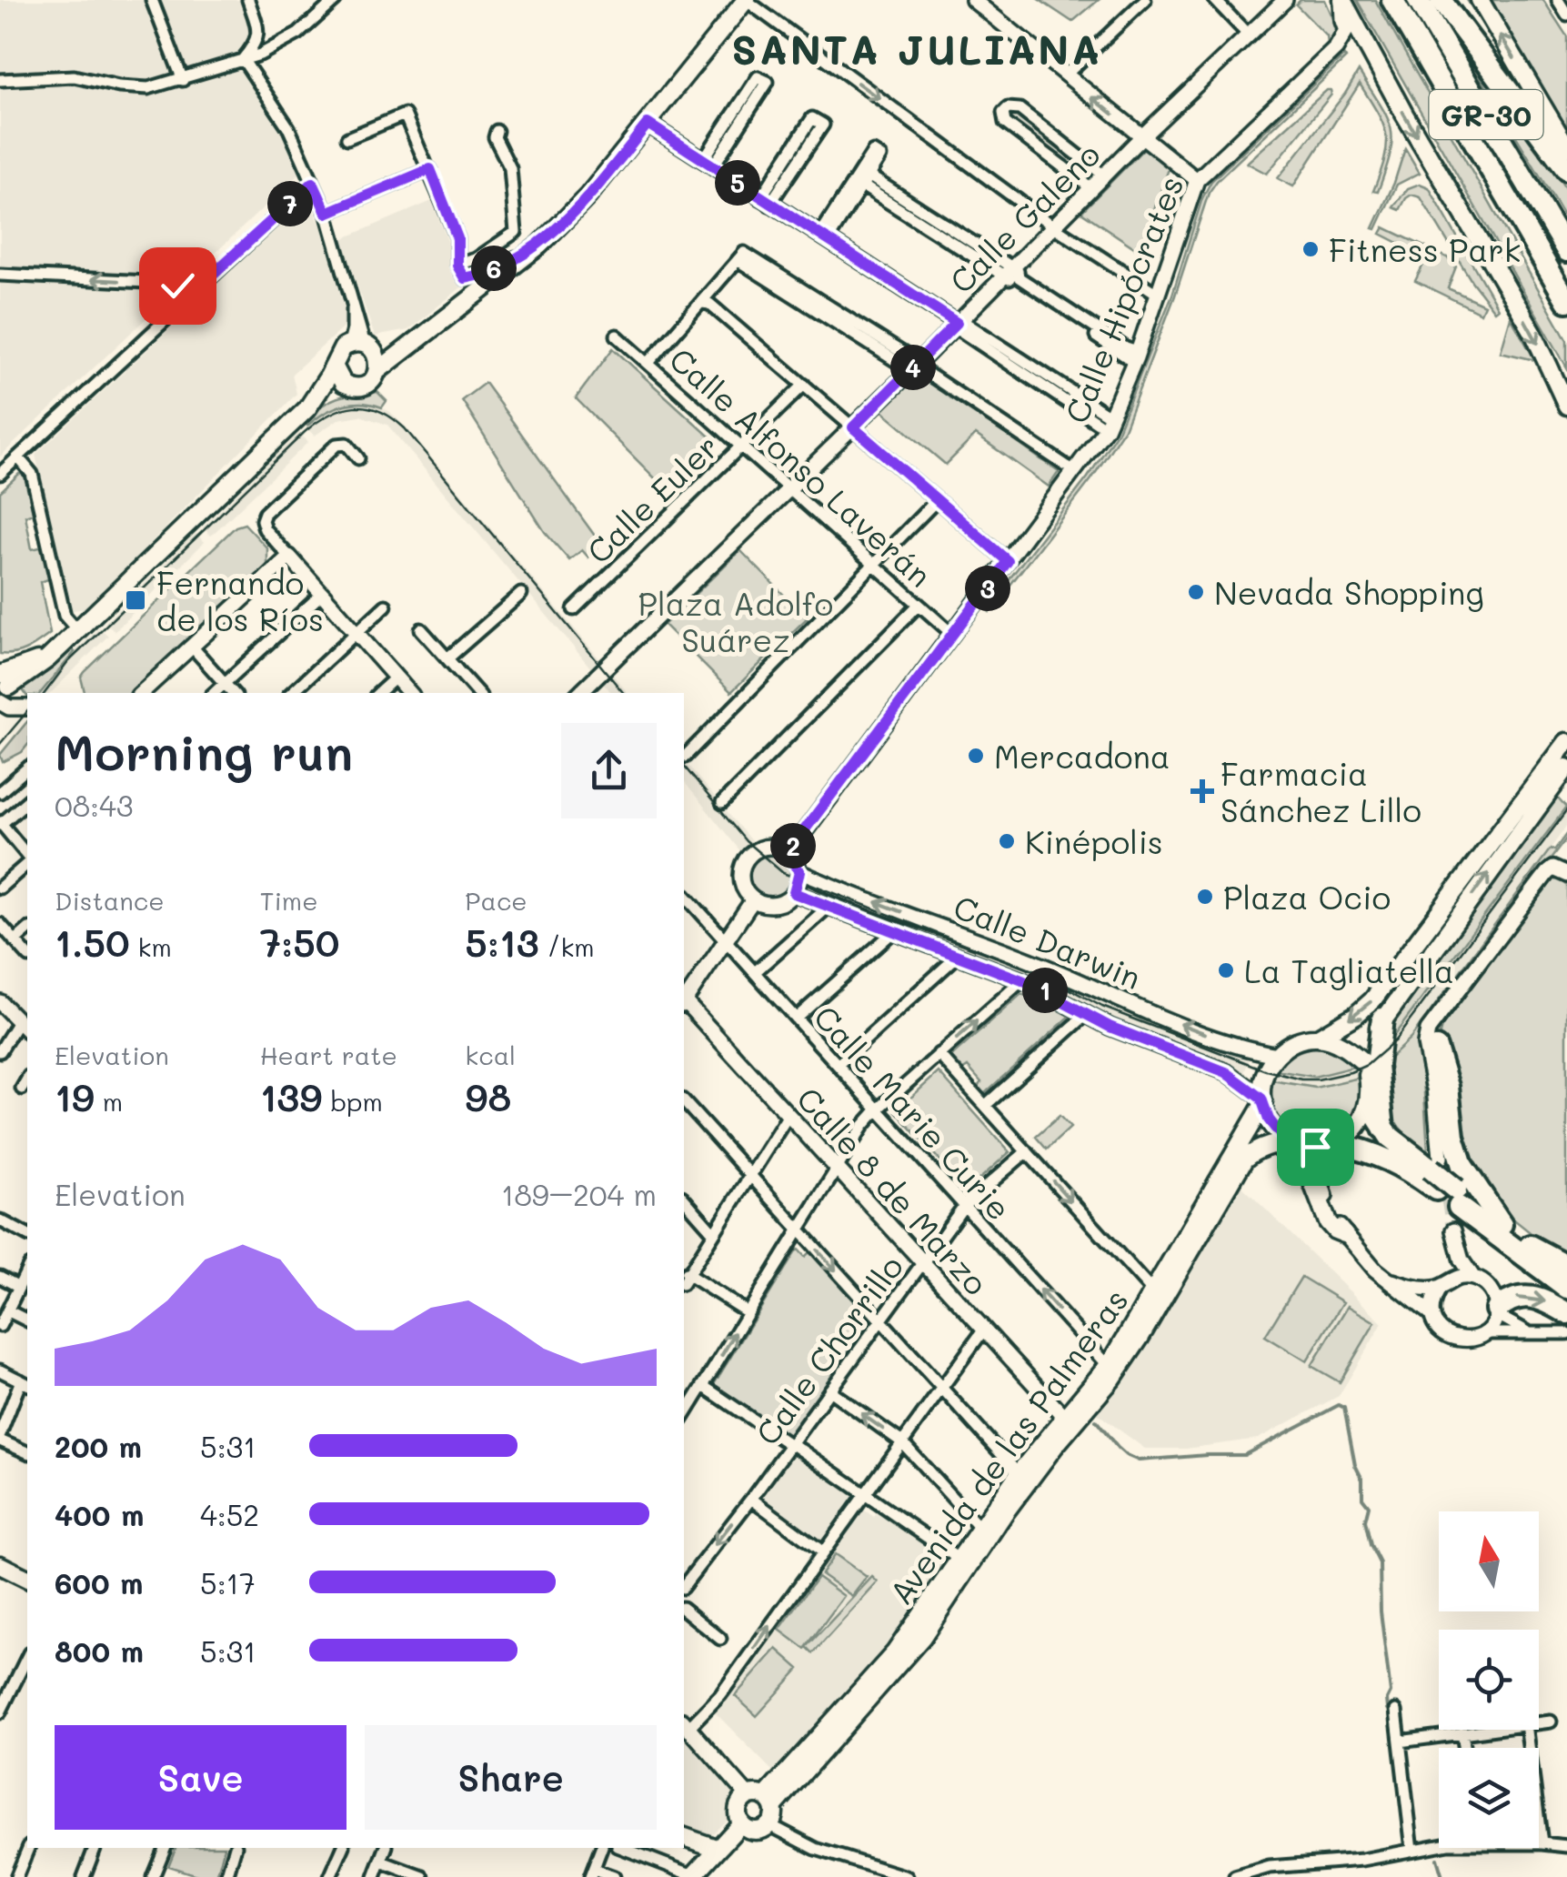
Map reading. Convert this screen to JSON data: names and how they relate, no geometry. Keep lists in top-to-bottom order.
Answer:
{
  "streets": {
    "highway": ["GR-30"],
    "main road": ["Avenida de las Palmeras"],
    "street": [
      "Calle Galeno",
      "Calle Hipócrates",
      "Calle Alfonso Laverán",
      "Calle Euler",
      "Calle Darwin",
      "Calle Marie Curie",
      "Calle 8 de Marzo",
      "Calle Chorrillo"
    ]
  },
  "crossings": [
    ["Calle Galeno", "Calle Alfonso Laverán"],
    ["Calle Hipócrates", "Calle Alfonso Laverán"],
    ["Calle Hipócrates", "Calle Darwin"],
    ["Calle Alfonso Laverán", "Calle Euler"],
    ["Calle Darwin", "Avenida de las Palmeras"],
    ["Calle Marie Curie", "Calle Chorrillo"],
    ["Calle Marie Curie", "Avenida de las Palmeras"],
    ["Calle 8 de Marzo", "Calle Chorrillo"],
    ["Calle 8 de Marzo", "Avenida de las Palmeras"]
  ],
  "districts": ["SANTA JULIANA"],
  "parks": ["Plaza Adolfo Suárez"],
  "places": {
    "other": [
      "Fitness Park",
      "Nevada Shopping",
      "Mercadona",
      "Kinépolis",
      "Plaza Ocio",
      "La Tagliatella"
    ],
    "transit": ["Fernando de los Ríos"],
    "health": ["Farmacia Sánchez Lillo"]
  },
  "north": "top",
  "page": {
    "pins": [
      "5",
      "7",
      "6",
      "4",
      "3",
      "2",
      "1"
    ],
    "heading": ["Morning run", "08:43"],
    "stats": [
      ["Distance", "1.50 km"],
      ["Time", "7:50"],
      ["Pace", "5:13 /km"],
      ["Elevation", "19 m"],
      ["Heart rate", "139 bpm"],
      ["kcal", "98"]
    ],
    "chart": ["Elevation", "189–204 m"],
    "list": [
      {
        "name": "200 m",
        "note": "5:31"
      },
      {
        "name": "400 m",
        "note": "4:52"
      },
      {
        "name": "600 m",
        "note": "5:17"
      },
      {
        "name": "800 m",
        "note": "5:31"
      }
    ],
    "buttons": ["Save", "Share"]
  }
}
